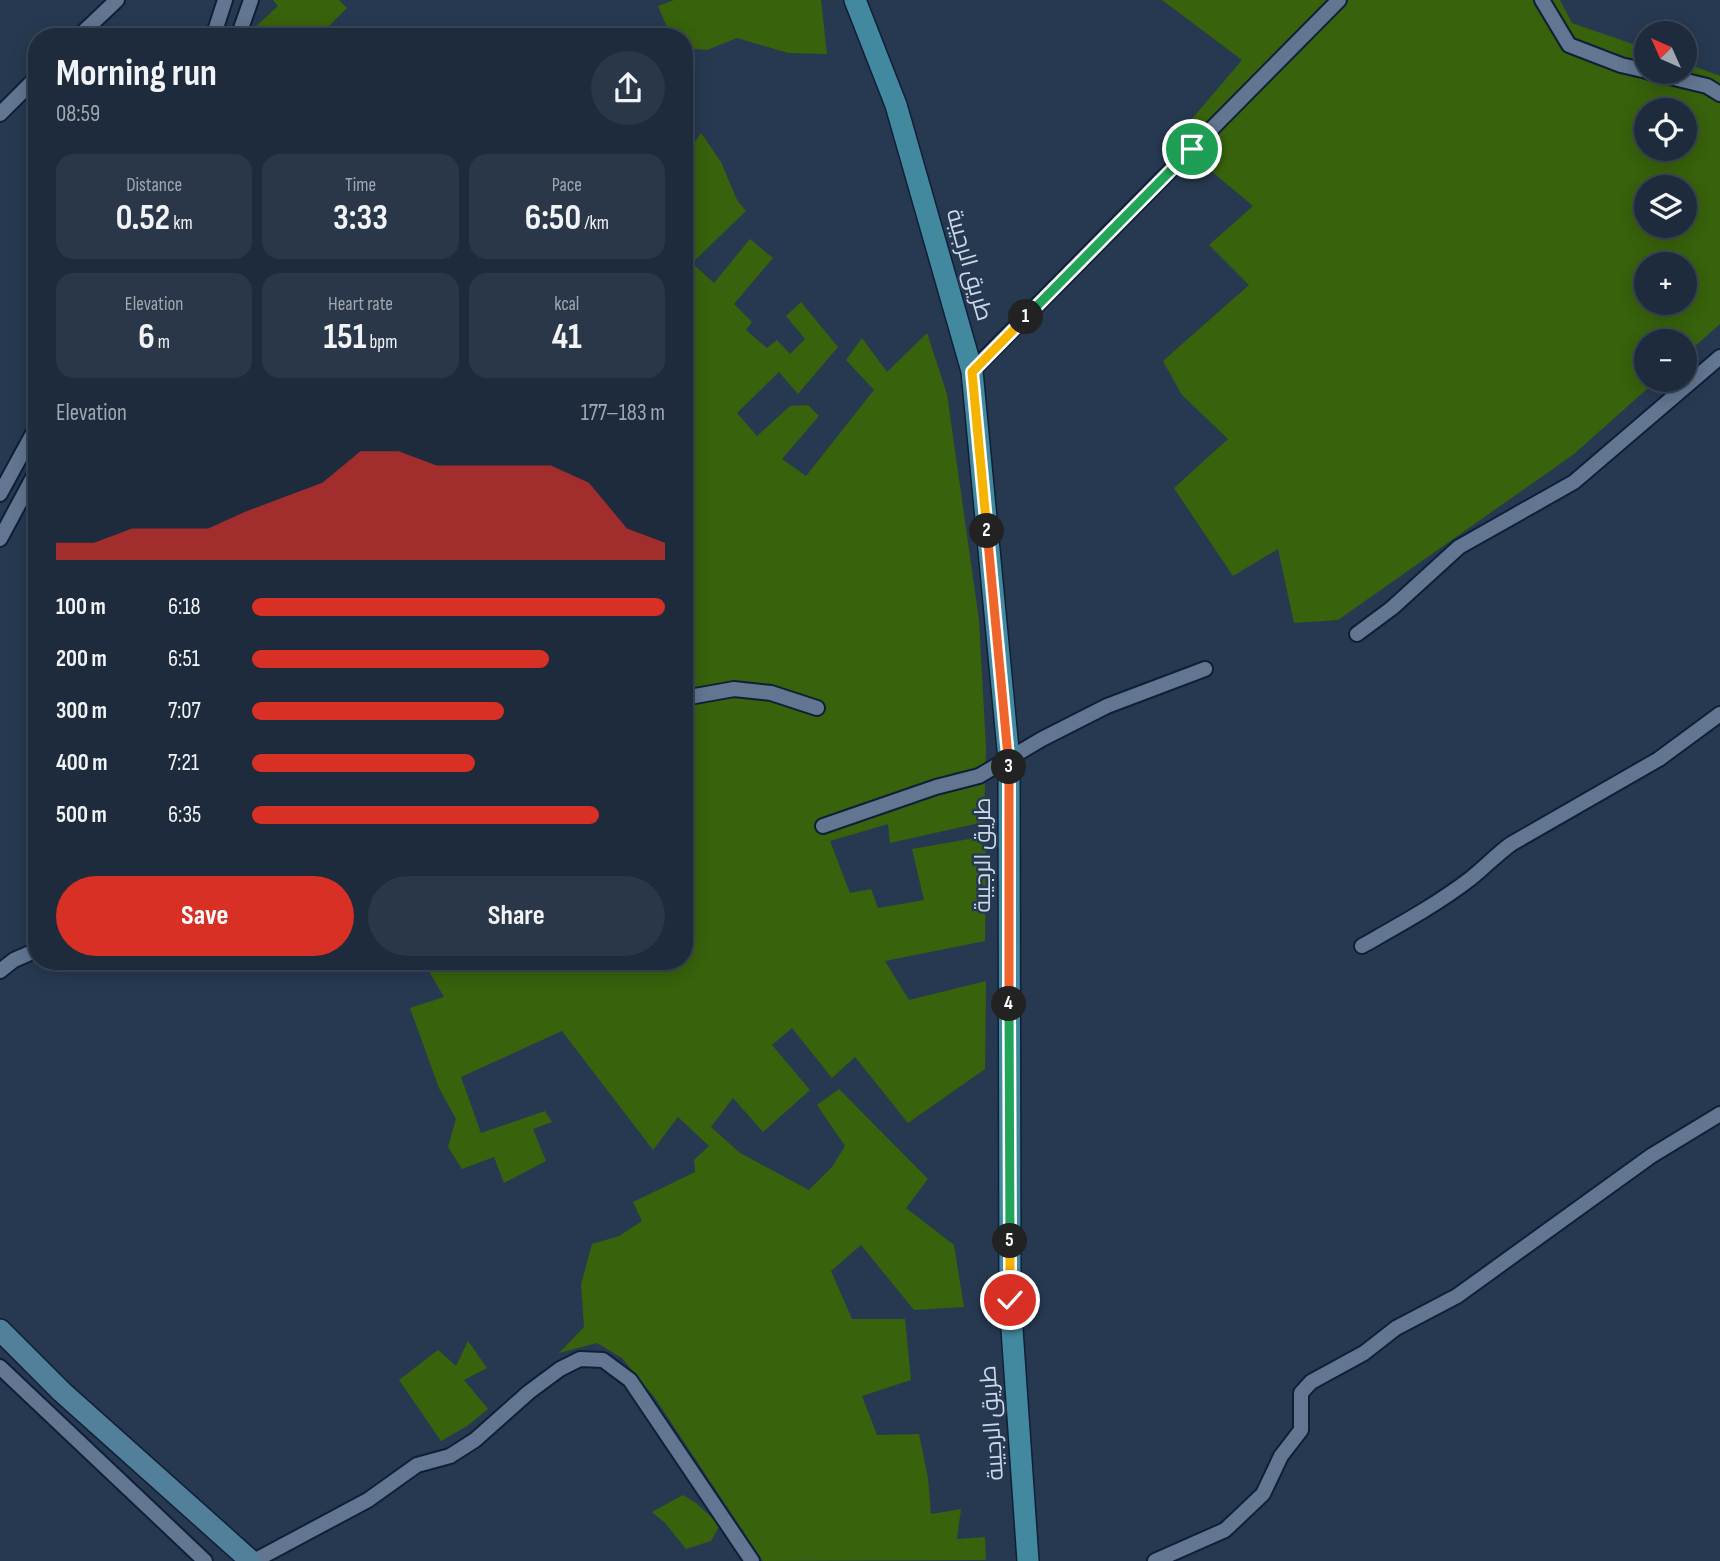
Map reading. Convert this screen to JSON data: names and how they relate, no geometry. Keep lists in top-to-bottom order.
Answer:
{
  "streets": {
    "main road": ["طريق الرجيبة"]
  },
  "north": "top left",
  "page": {
    "map_buttons": ["+", "−"],
    "heading": ["Morning run", "08:59"],
    "stats": [
      ["Distance", "0.52 km"],
      ["Time", "3:33"],
      ["Pace", "6:50 /km"],
      ["Elevation", "6 m"],
      ["Heart rate", "151 bpm"],
      ["kcal", "41"]
    ],
    "pins": [
      "1",
      "2",
      "3",
      "4",
      "5"
    ],
    "chart": ["Elevation", "177–183 m"],
    "list": [
      {
        "name": "100 m",
        "note": "6:18"
      },
      {
        "name": "200 m",
        "note": "6:51"
      },
      {
        "name": "300 m",
        "note": "7:07"
      },
      {
        "name": "400 m",
        "note": "7:21"
      },
      {
        "name": "500 m",
        "note": "6:35"
      }
    ],
    "buttons": ["Save", "Share"]
  }
}
